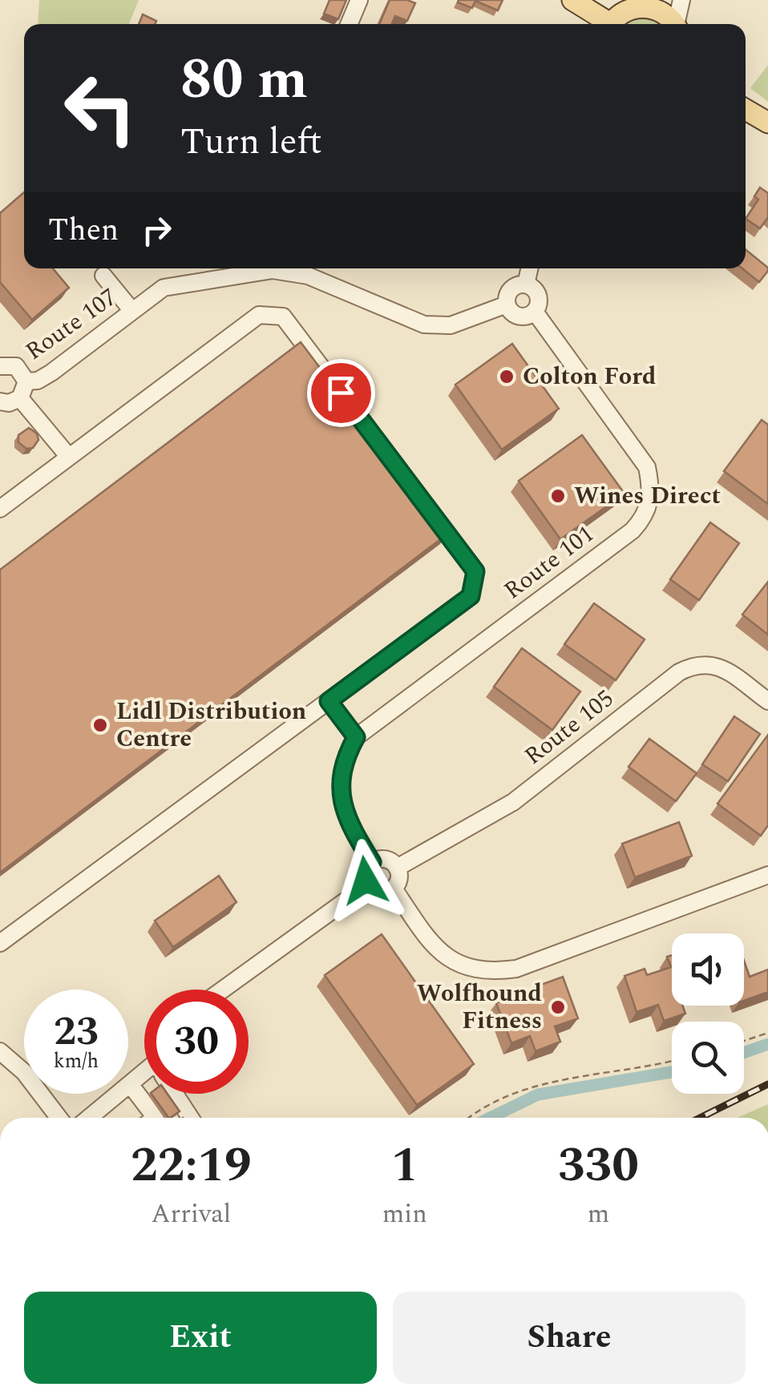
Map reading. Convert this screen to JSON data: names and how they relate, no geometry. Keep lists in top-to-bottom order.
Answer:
{
  "streets": {
    "street": ["Route 107", "Route 101", "Route 105"]
  },
  "crossings": [
    ["Route 107", "Route 101"]
  ],
  "places": [
    "Colton Ford",
    "Wines Direct",
    "Lidl Distribution Centre",
    "Wolfhound Fitness"
  ],
  "page": {
    "turn": ["80 m", "Turn left"],
    "then": "Then",
    "speed": "23 km/h",
    "limit": "30",
    "eta": [
      "22:19",
      "Arrival",
      "1",
      "min",
      "330",
      "m"
    ],
    "buttons": ["Exit", "Share"]
  }
}
